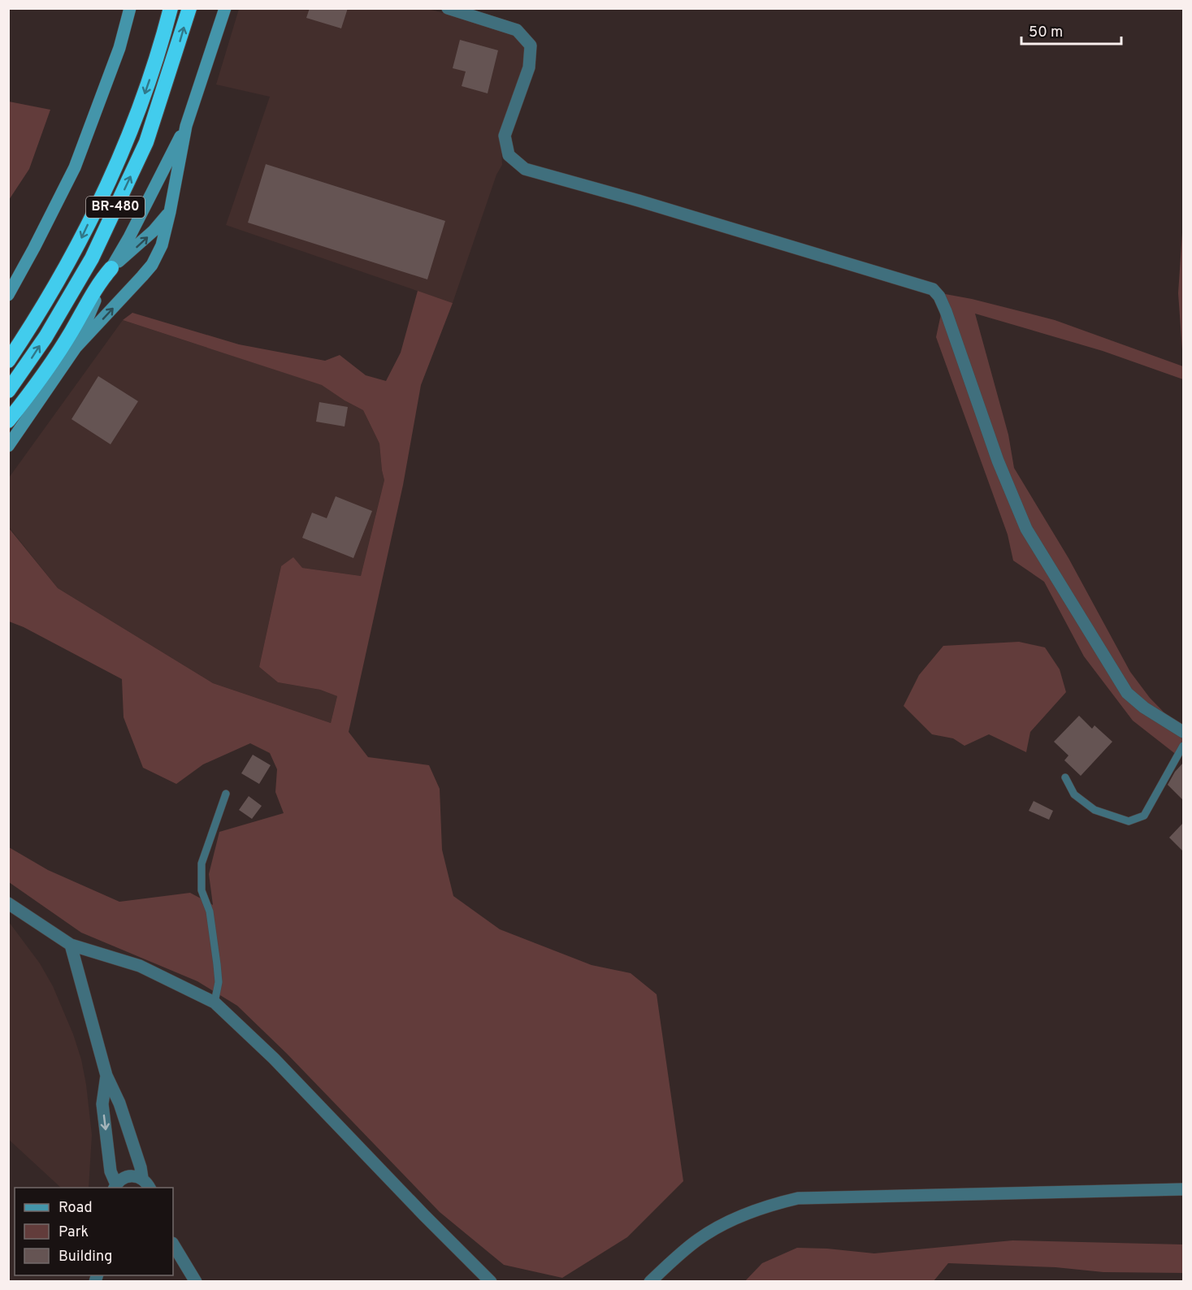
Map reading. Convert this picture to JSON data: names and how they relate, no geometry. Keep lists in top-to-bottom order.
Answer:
{
  "streets": {
    "highway": ["BR-480"]
  },
  "legend": ["Road", "Park", "Building"],
  "scale_bar": "50 m"
}
